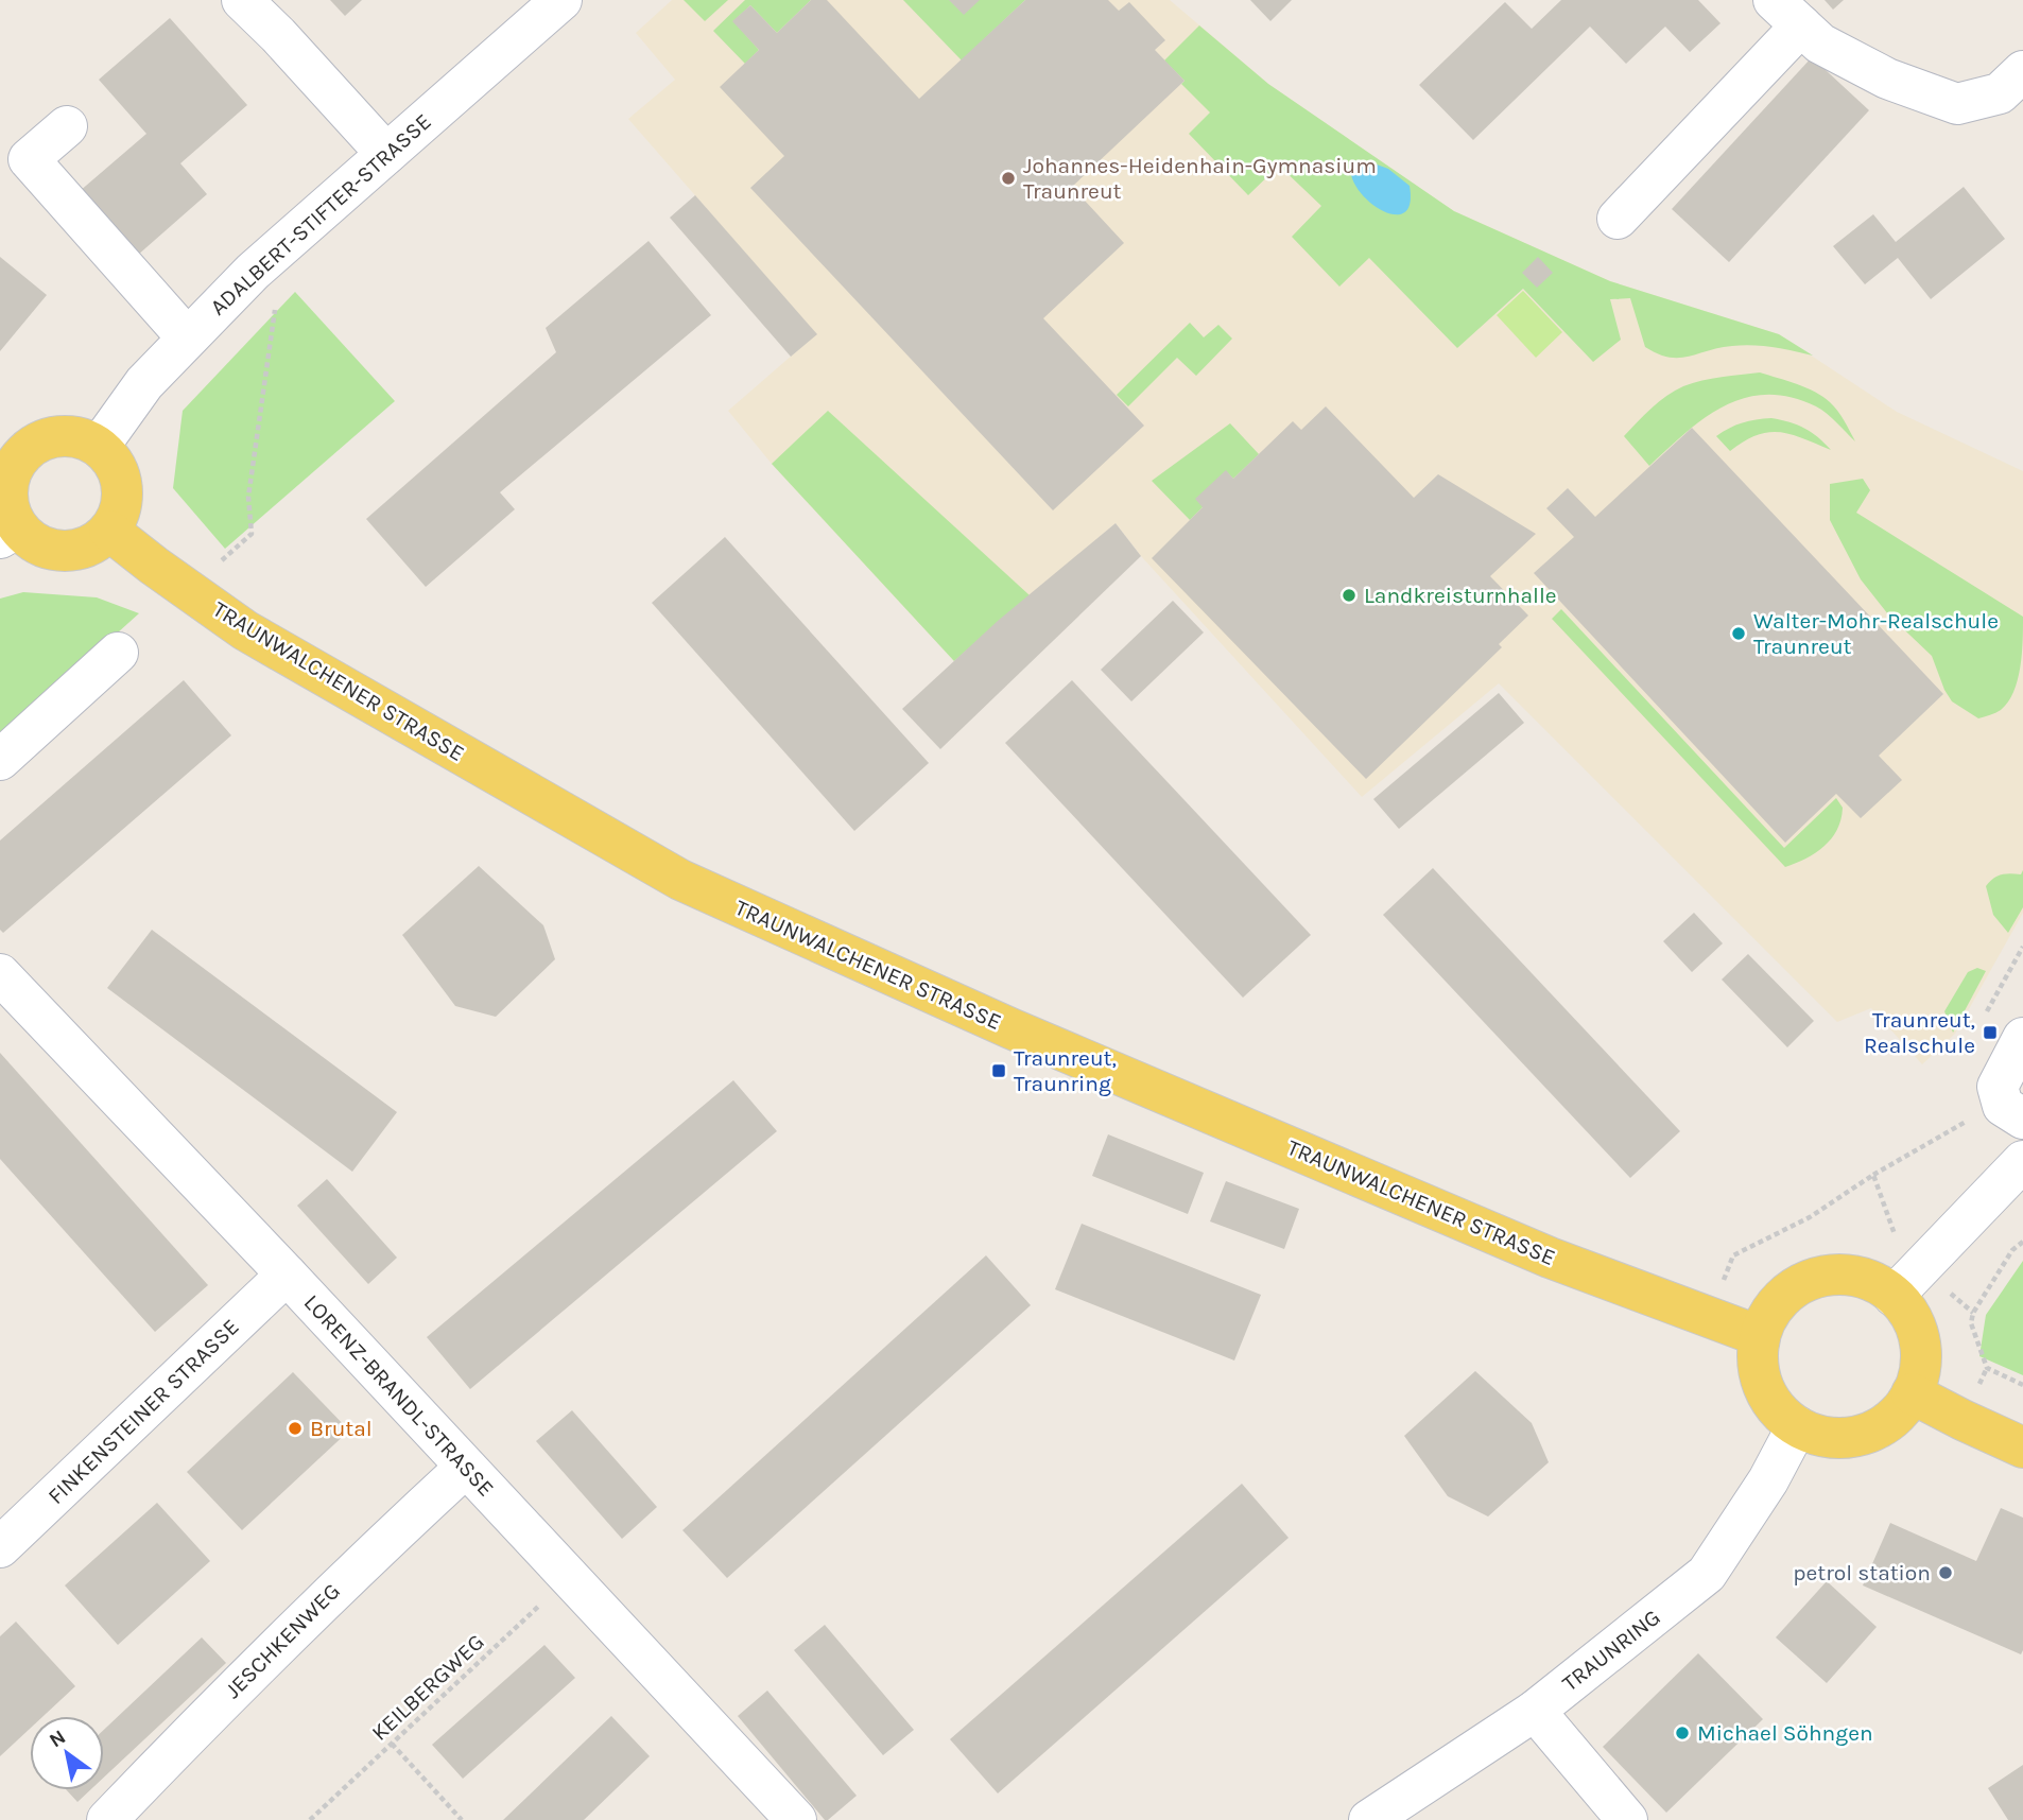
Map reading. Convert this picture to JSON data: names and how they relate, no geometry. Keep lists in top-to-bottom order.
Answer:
{
  "streets": {
    "main road": ["TRAUNWALCHENER STRASSE"],
    "street": [
      "ADALBERT-STIFTER-STRASSE",
      "LORENZ-BRANDL-STRASSE",
      "FINKENSTEINER STRASSE",
      "JESCHKENWEG",
      "TRAUNRING"
    ],
    "path": ["KEILBERGWEG"]
  },
  "crossings": [
    ["ADALBERT-STIFTER-STRASSE", "TRAUNWALCHENER STRASSE"],
    ["TRAUNWALCHENER STRASSE", "TRAUNRING"],
    ["LORENZ-BRANDL-STRASSE", "FINKENSTEINER STRASSE"],
    ["LORENZ-BRANDL-STRASSE", "JESCHKENWEG"],
    ["LORENZ-BRANDL-STRASSE", "KEILBERGWEG"]
  ],
  "places": {
    "other": [
      "Johannes-Heidenhain-Gymnasium Traunreut",
      "Landkreisturnhalle",
      "Walter-Mohr-Realschule Traunreut",
      "Brutal",
      "petrol station",
      "Michael Söhngen"
    ],
    "transit": ["Traunreut, Realschule", "Traunreut, Traunring"]
  },
  "north": "top left"
}
